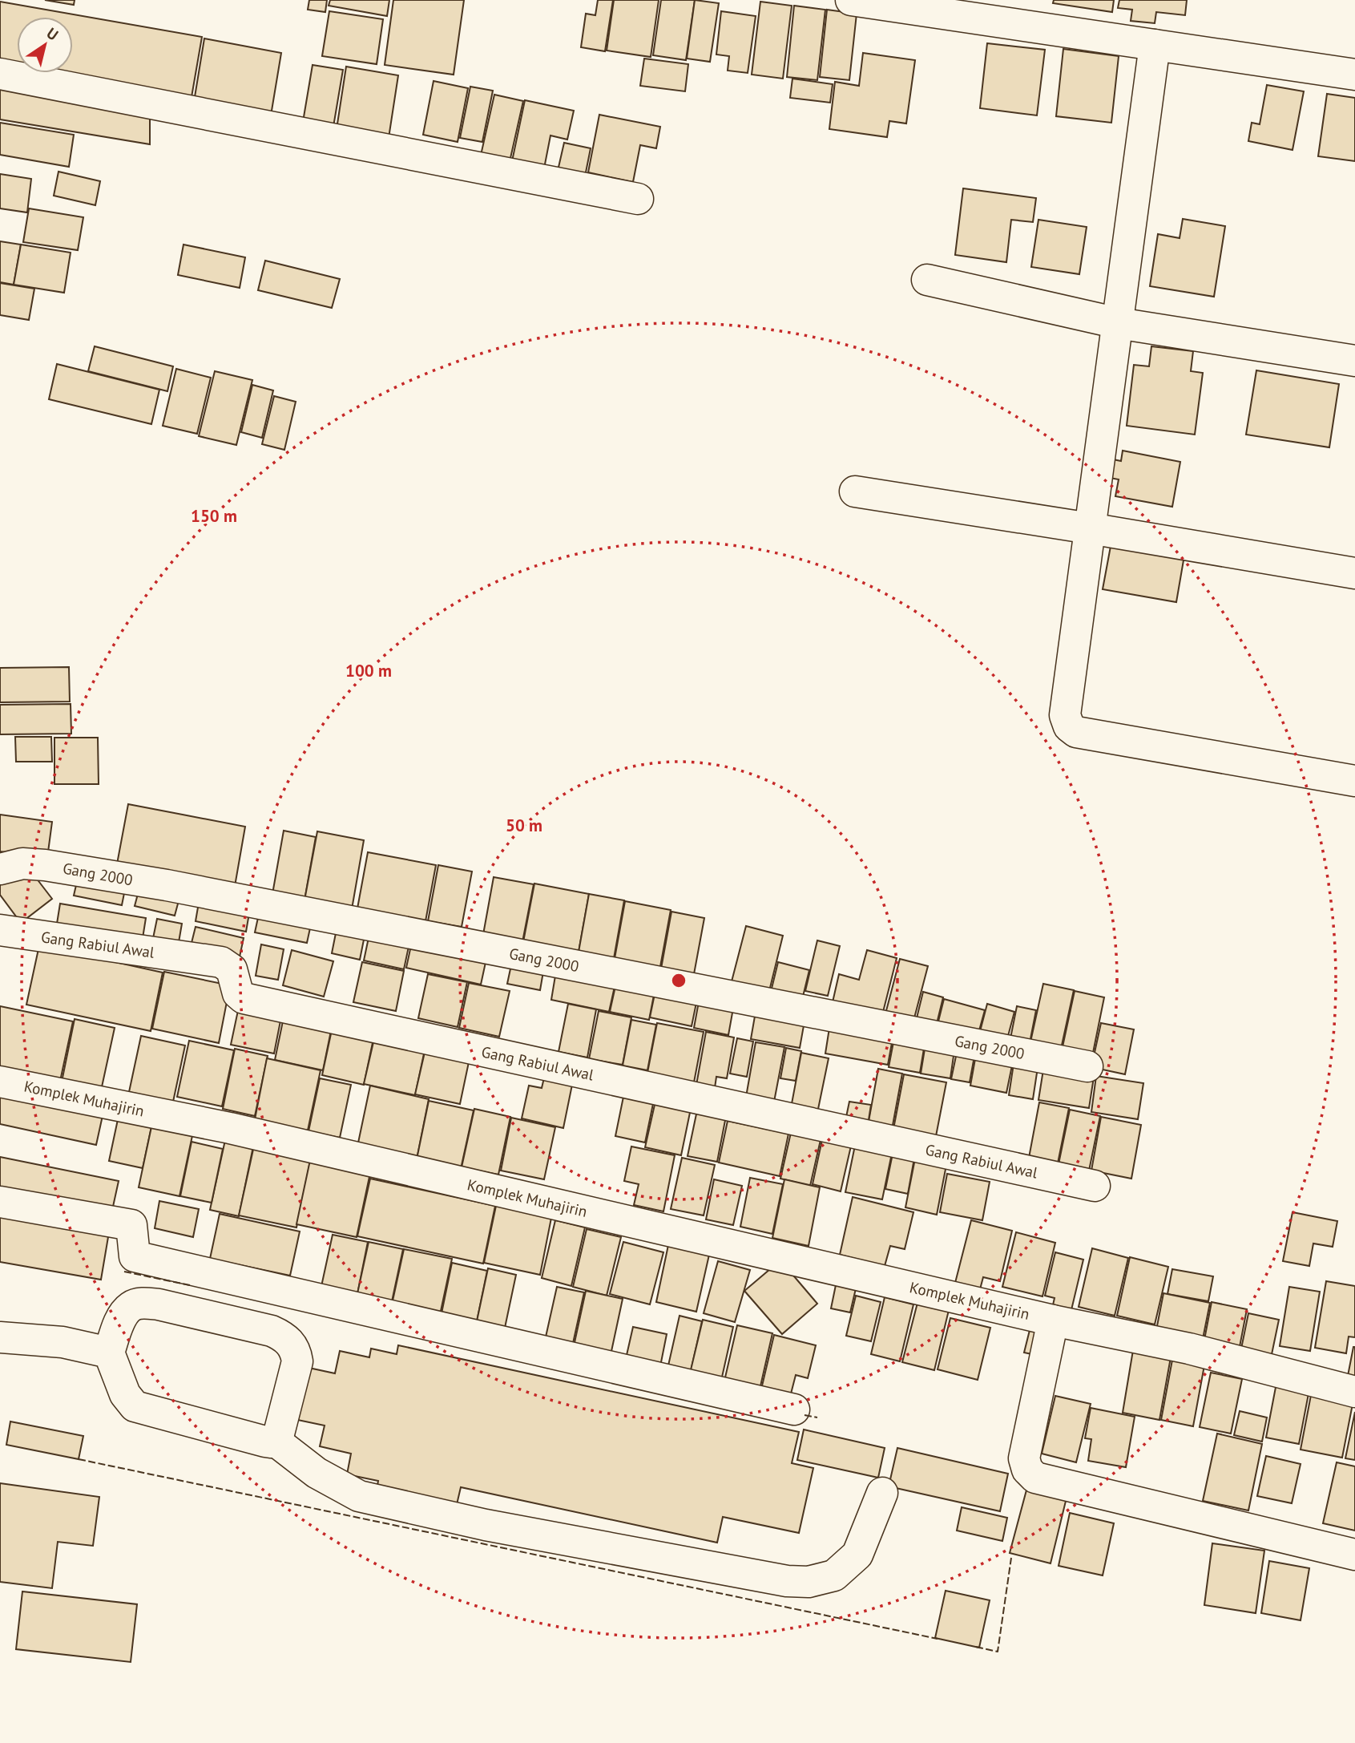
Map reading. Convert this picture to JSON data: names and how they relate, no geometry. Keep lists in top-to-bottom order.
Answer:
{
  "streets": {
    "street": ["Gang 2000", "Gang Rabiul Awal", "Komplek Muhajirin"]
  },
  "north": "top right",
  "rings": ["150 m", "100 m", "50 m"]
}
